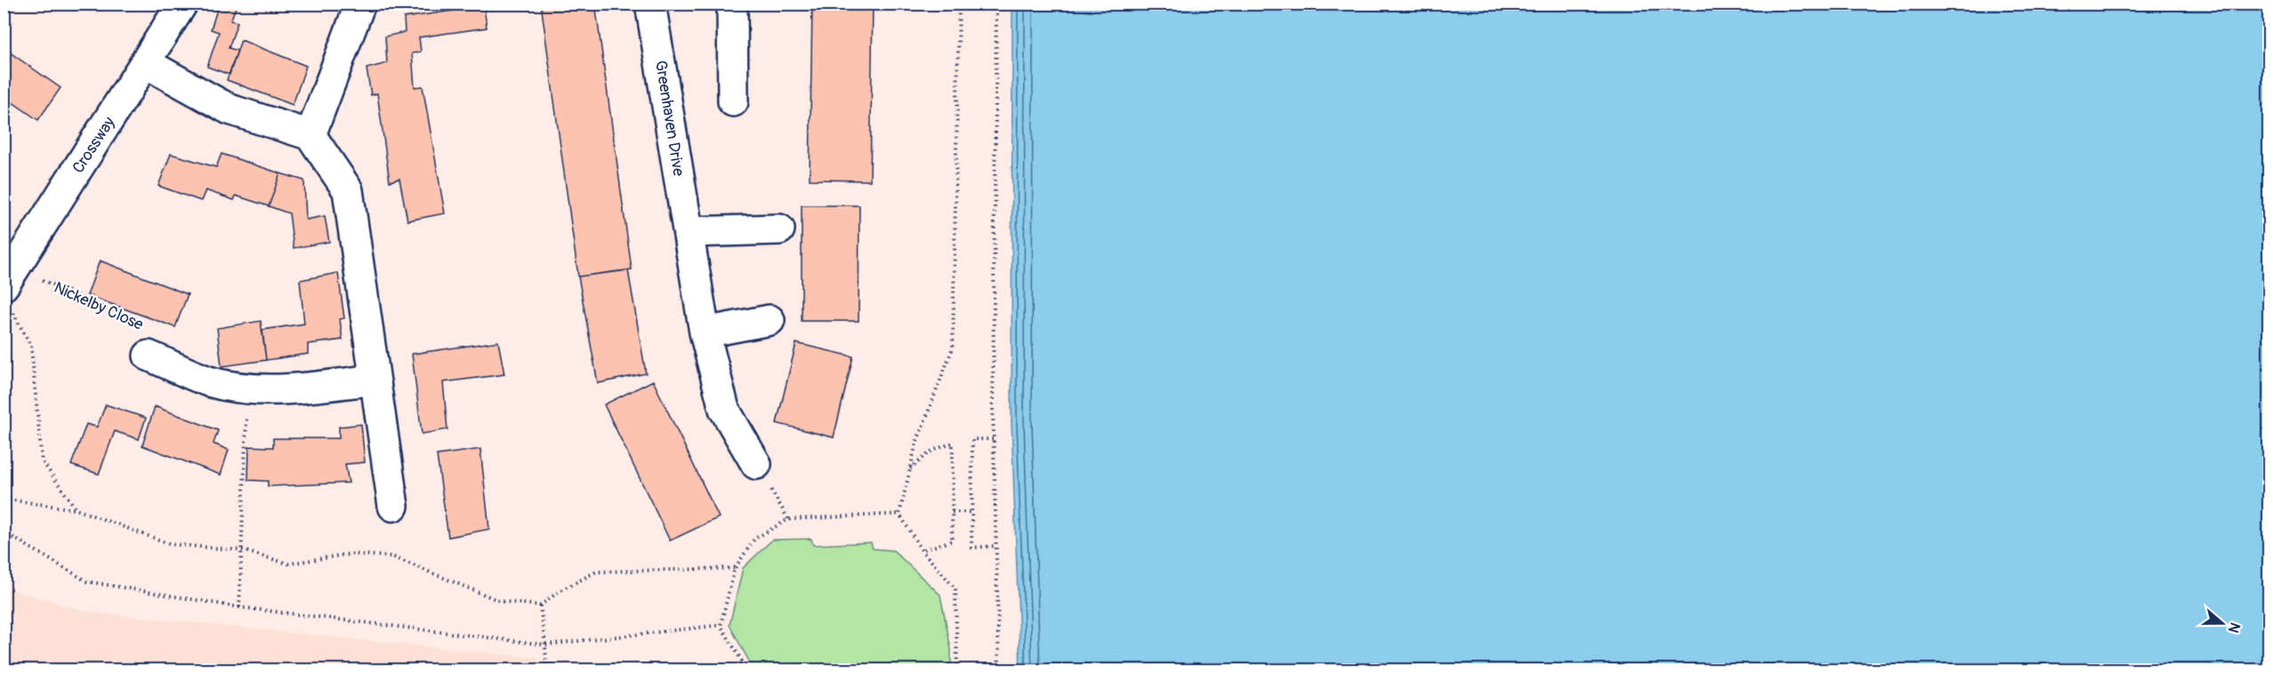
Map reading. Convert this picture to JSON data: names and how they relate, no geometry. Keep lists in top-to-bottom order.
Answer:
{
  "streets": {
    "street": ["Greenhaven Drive", "Crossway", "Nickelby Close"]
  },
  "crossings": [
    ["Crossway", "Nickelby Close"]
  ],
  "north": "right"
}
